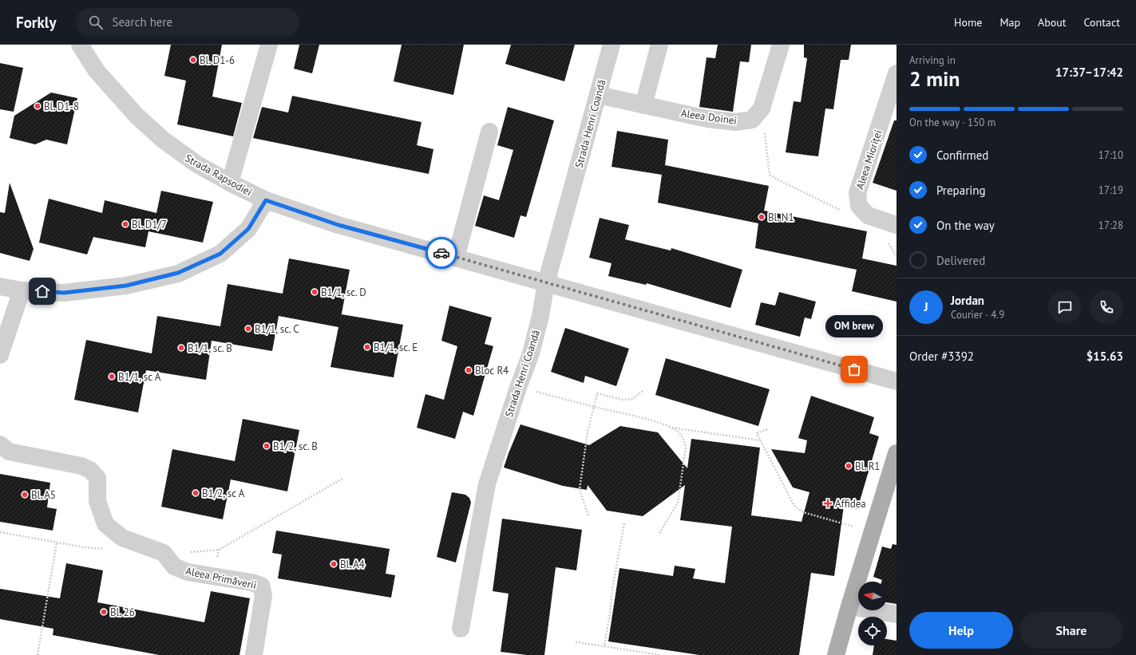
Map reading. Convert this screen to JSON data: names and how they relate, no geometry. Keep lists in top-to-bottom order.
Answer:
{
  "streets": {
    "street": [
      "Aleea Doinei",
      "Strada Henri Coandă",
      "Aleea Mioriței",
      "Strada Rapsodiei",
      "Aleea Primăverii"
    ]
  },
  "crossings": [
    ["Aleea Doinei", "Strada Henri Coandă"],
    ["Strada Henri Coandă", "Strada Rapsodiei"]
  ],
  "places": {
    "other": [
      "Bl. D1-6",
      "Bl. D1-8",
      "Bl. N1",
      "Bl. D1/7",
      "B1/1, sc. D",
      "B1/1, sc. C",
      "B1/1, sc. E",
      "B1/1, sc. B",
      "OM brew",
      "Bloc R4",
      "B1/1, sc A",
      "B1/2, sc. B",
      "Bl. R1",
      "B1/2, sc A",
      "Bl. A5",
      "Bl. A4",
      "Bl. 26"
    ],
    "health": ["Affidea"]
  },
  "north": "left",
  "page": {
    "header": "Forkly",
    "search": "Search here",
    "nav": [
      "Home",
      "Map",
      "About",
      "Contact"
    ],
    "heading": ["2 min", "Arriving in", "17:37–17:42"],
    "panel": [
      "Jordan",
      "Courier · 4.9",
      "Order #3392",
      "$15.63"
    ],
    "bar": "On the way · 150 m",
    "list": [
      ["Confirmed", "17:10"],
      ["Preparing", "17:19"],
      ["On the way", "17:28"],
      "Delivered"
    ],
    "round": "J",
    "bubble": "OM brew",
    "buttons": ["Help", "Share"]
  }
}
